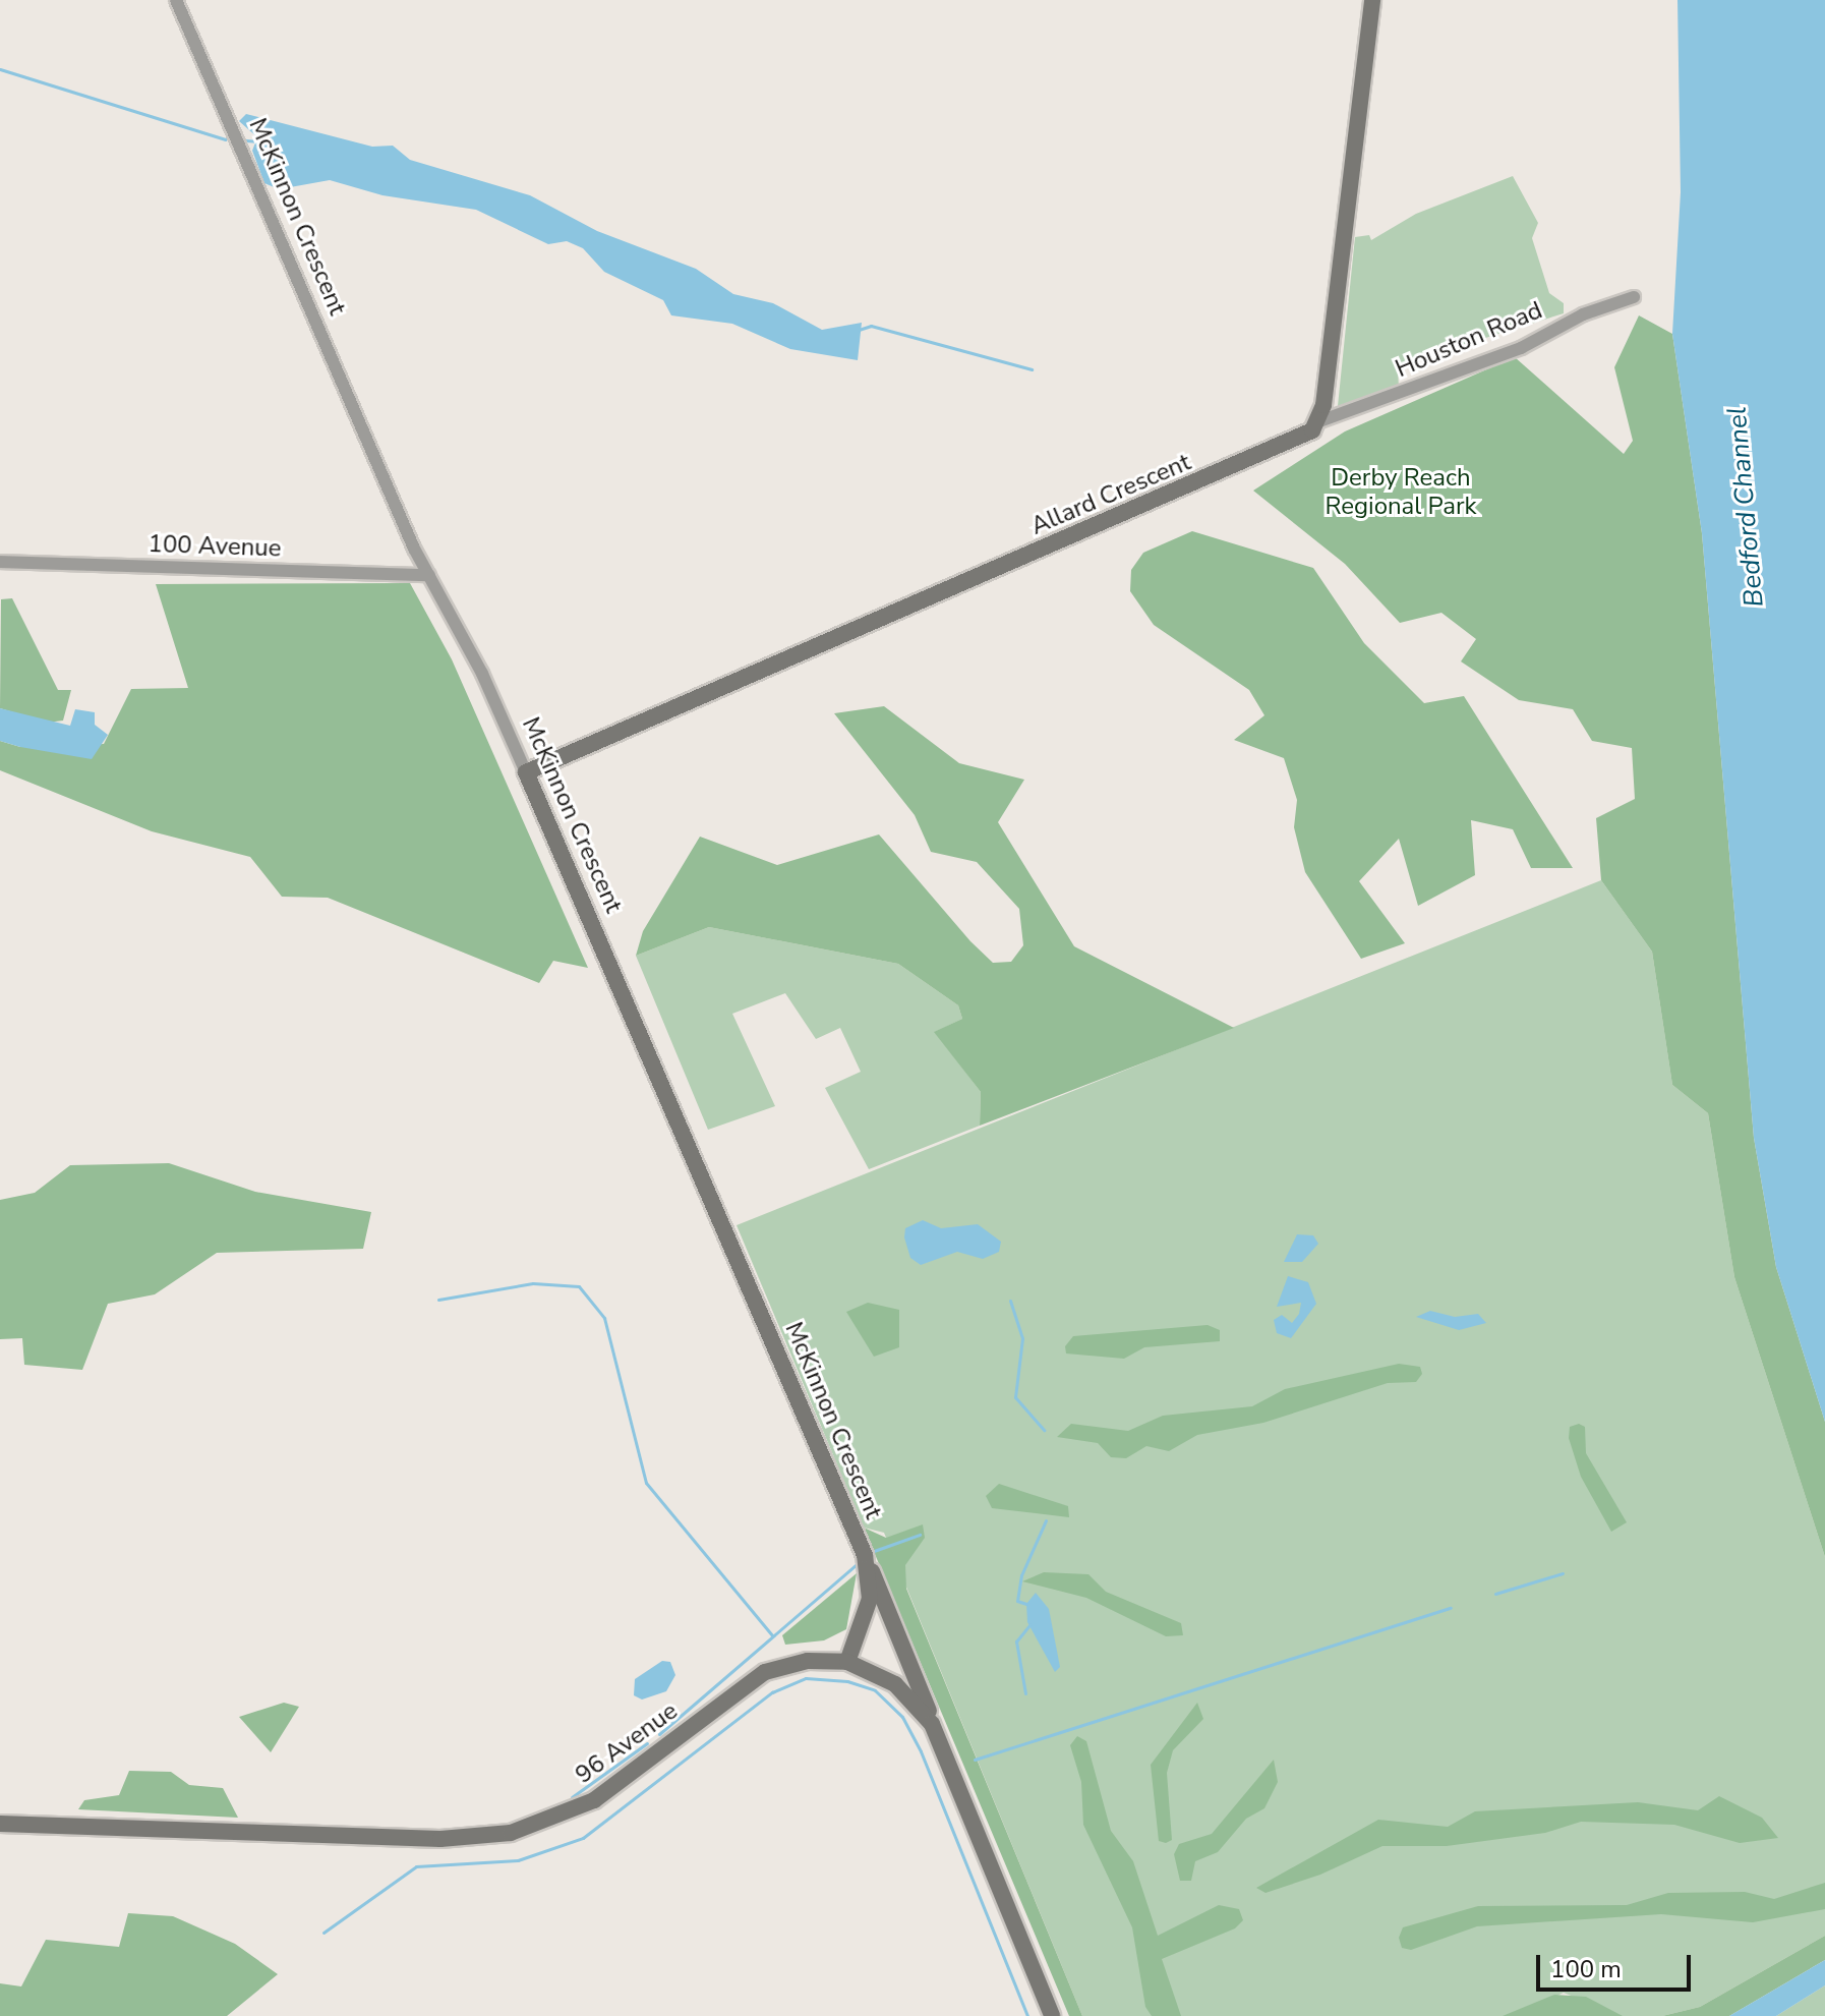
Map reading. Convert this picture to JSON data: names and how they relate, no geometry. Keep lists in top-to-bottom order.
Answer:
{
  "streets": {
    "street": [
      "McKinnon Crescent",
      "Houston Road",
      "Allard Crescent",
      "100 Avenue",
      "96 Avenue"
    ]
  },
  "crossings": [
    ["McKinnon Crescent", "Allard Crescent"],
    ["McKinnon Crescent", "100 Avenue"],
    ["McKinnon Crescent", "96 Avenue"],
    ["Houston Road", "Allard Crescent"]
  ],
  "water": ["Bedford Channel"],
  "parks": ["Derby Reach Regional Park"],
  "scale_bar": "100 m"
}
